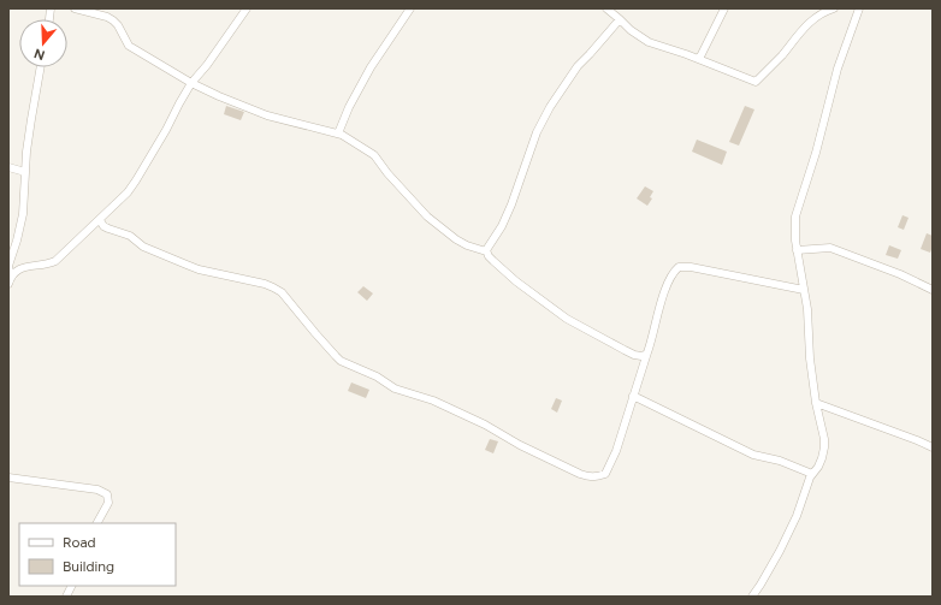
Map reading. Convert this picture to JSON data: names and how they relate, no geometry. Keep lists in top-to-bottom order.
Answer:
{
  "legend": ["Road", "Building"],
  "north": "bottom"
}
